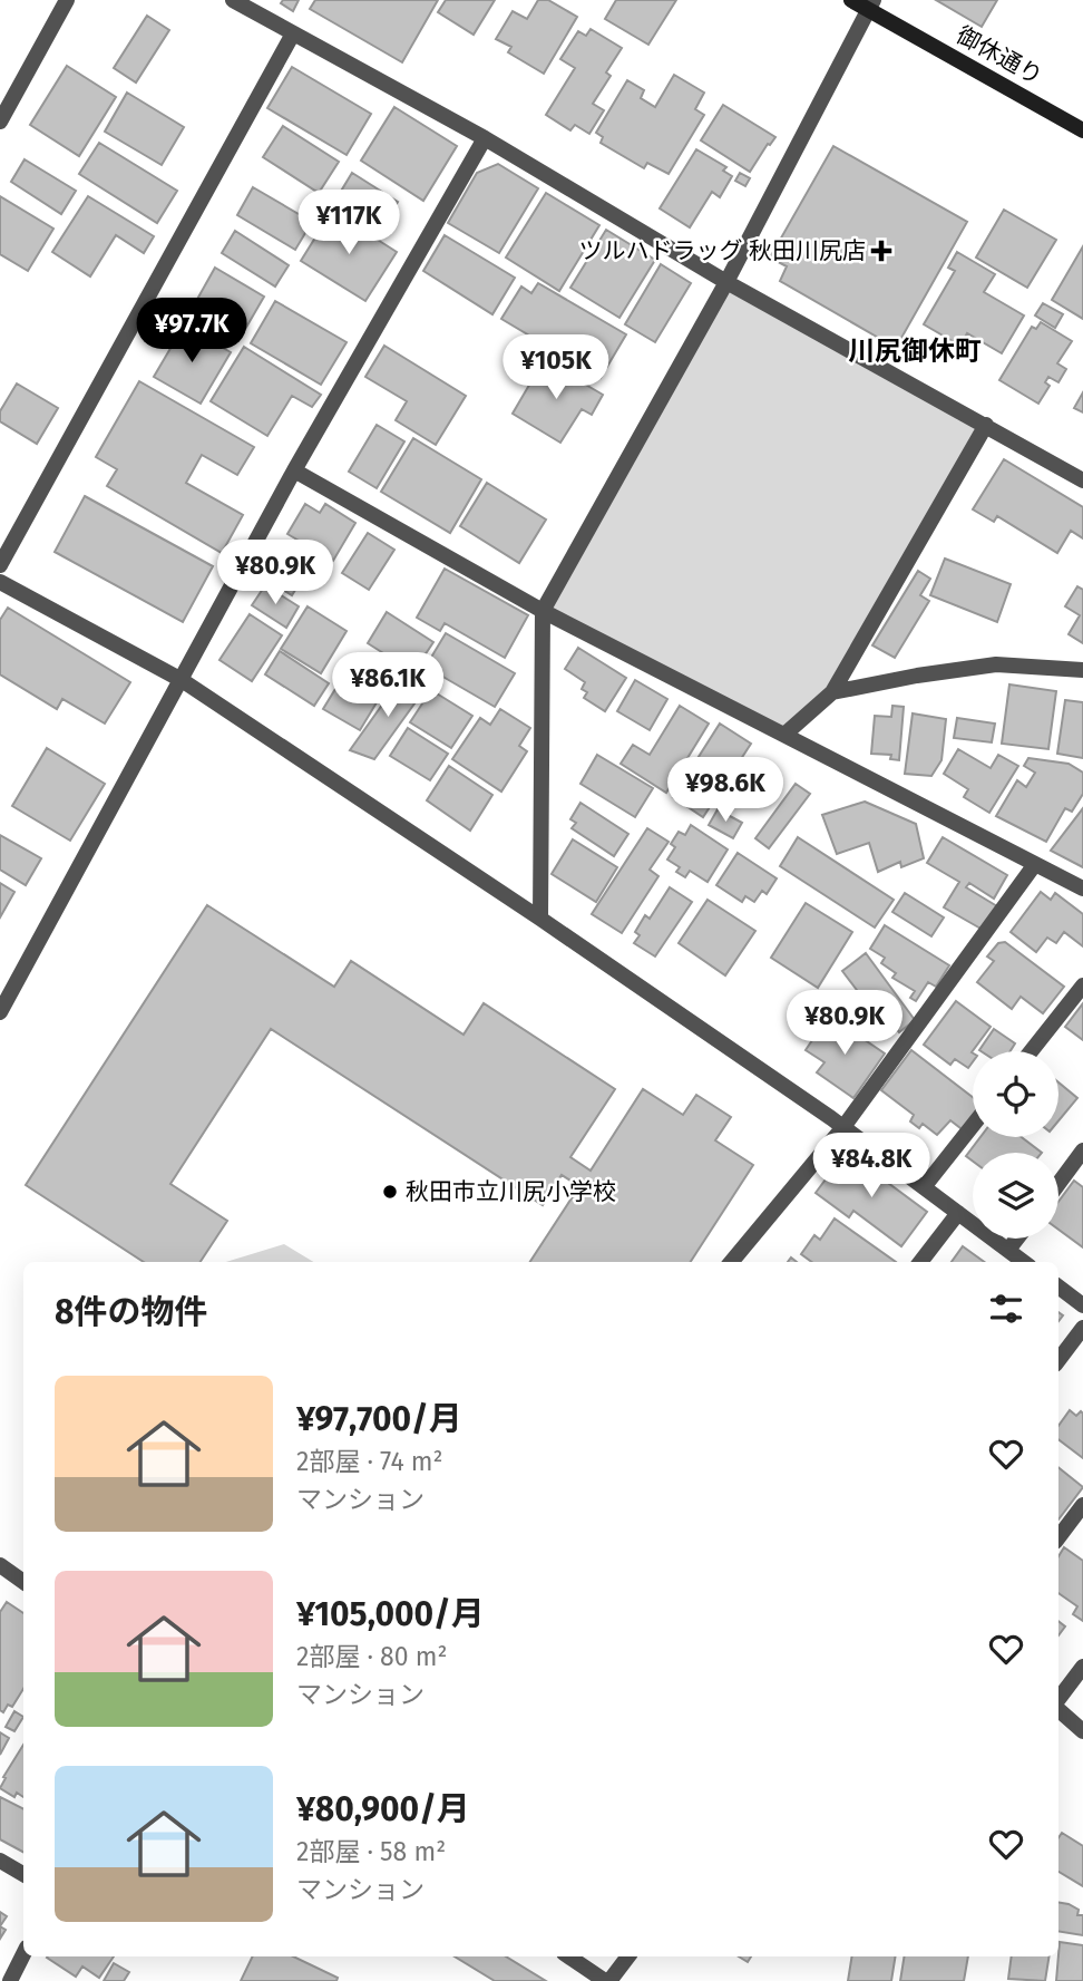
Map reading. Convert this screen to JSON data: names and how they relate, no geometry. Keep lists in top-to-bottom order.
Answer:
{
  "streets": {
    "street": ["御休通り"]
  },
  "districts": ["川尻御休町"],
  "places": {
    "health": ["ツルハドラッグ 秋田川尻店"],
    "other": ["秋田市立川尻小学校"]
  },
  "page": {
    "price": [
      "¥117K",
      "¥97.7K",
      "¥105K",
      "¥80.9K",
      "¥86.1K",
      "¥98.6K",
      "¥80.9K",
      "¥84.8K"
    ],
    "heading": "8件の物件",
    "list": [
      {
        "name": "¥97,700/月",
        "note": "2部屋 · 74 m² · マンション"
      },
      {
        "name": "¥105,000/月",
        "note": "2部屋 · 80 m² · マンション"
      },
      {
        "name": "¥80,900/月",
        "note": "2部屋 · 58 m² · マンション"
      }
    ]
  }
}
